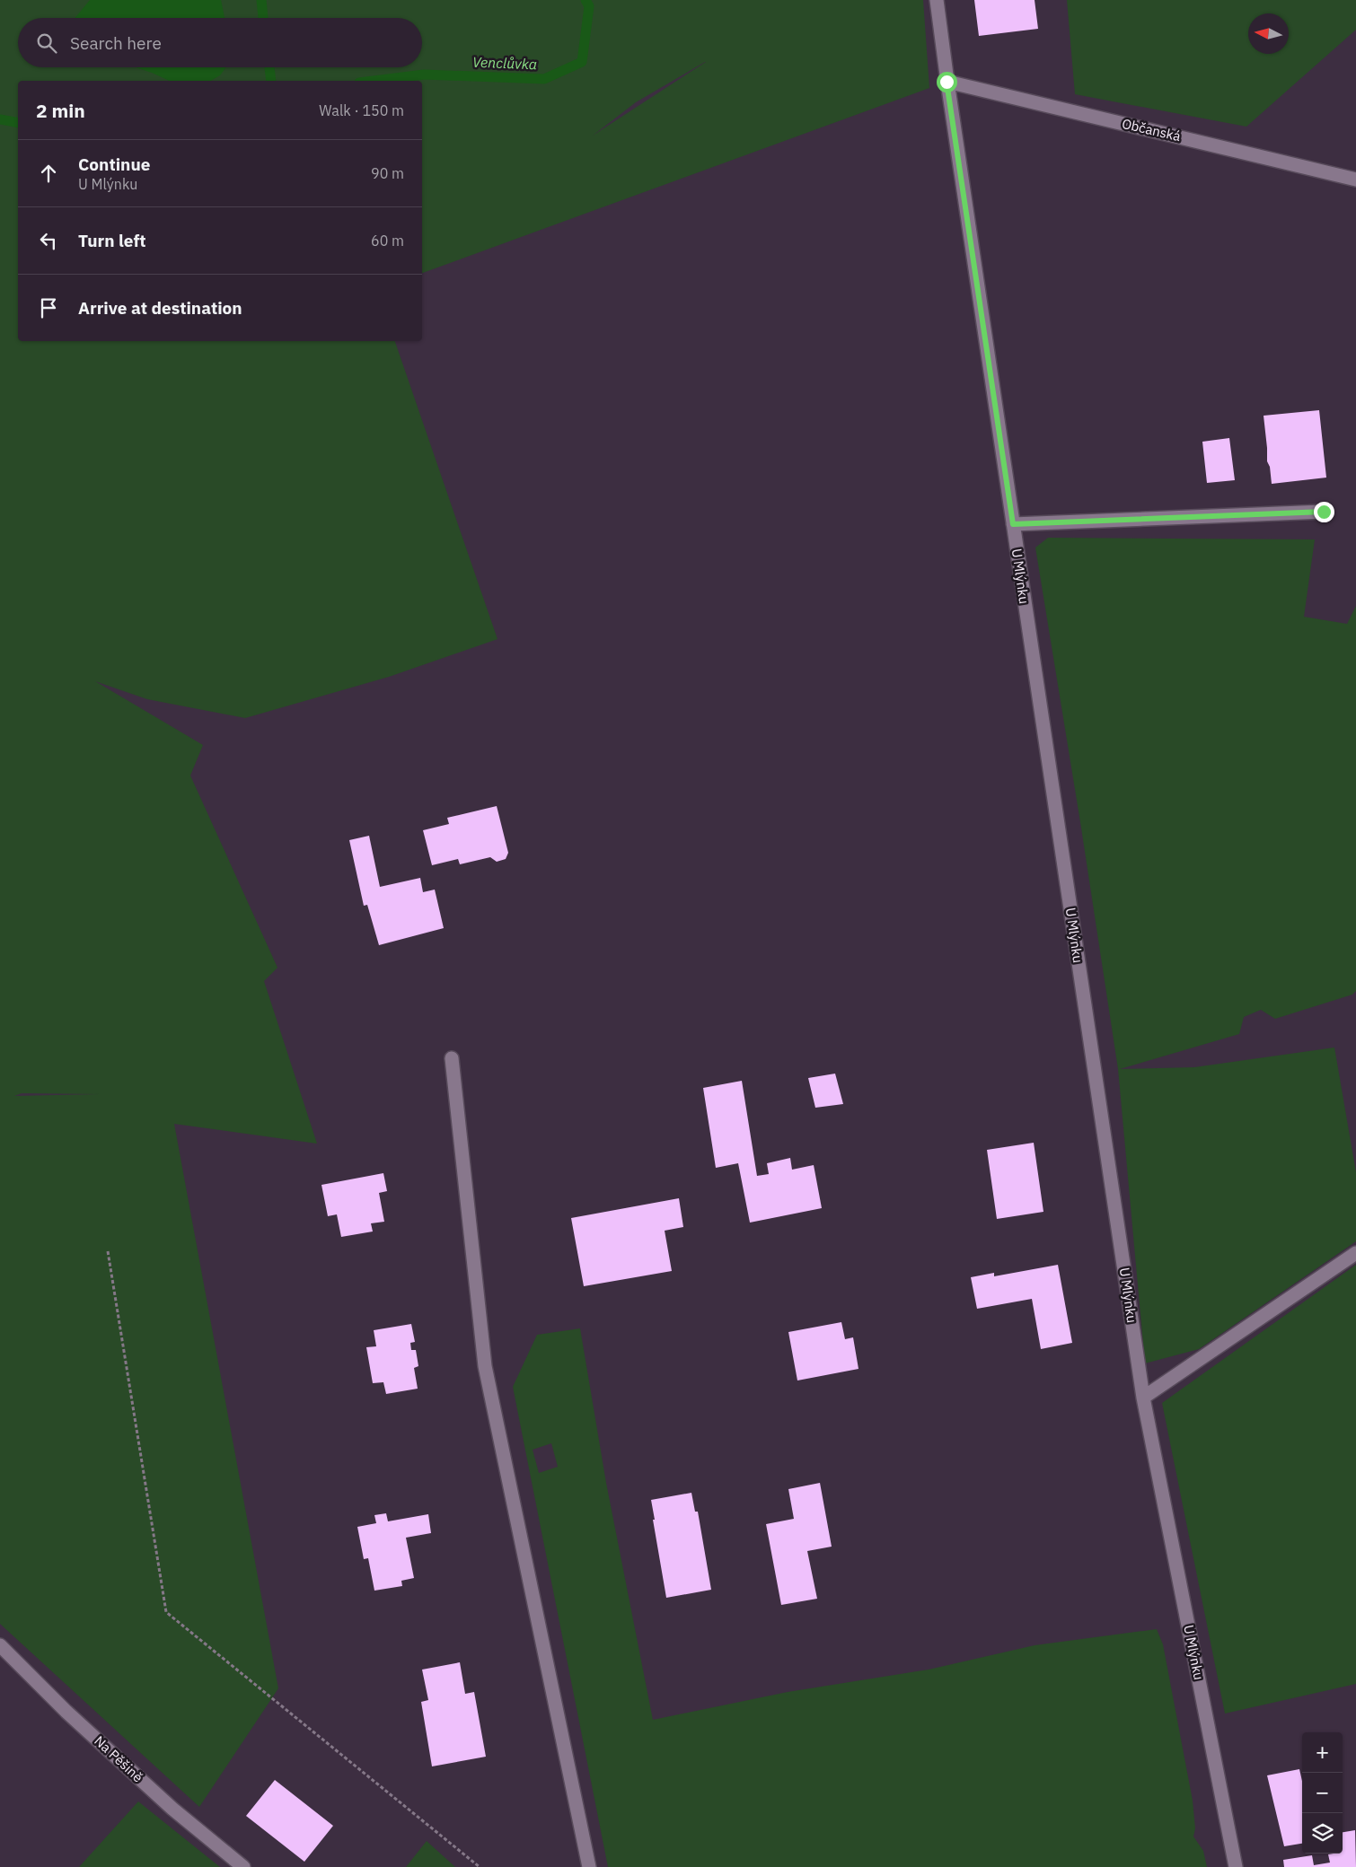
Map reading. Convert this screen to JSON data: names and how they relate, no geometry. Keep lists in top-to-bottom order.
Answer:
{
  "streets": {
    "street": ["Občanská", "U Mlýnku", "Na Pěšině"]
  },
  "crossings": [
    ["Občanská", "U Mlýnku"]
  ],
  "water": ["Venclůvka"],
  "north": "left",
  "page": {
    "search": "Search here",
    "heading": ["2 min", "Walk · 150 m"],
    "list": [
      ["Continue", "U Mlýnku", "90 m"],
      ["Turn left", "60 m"],
      "Arrive at destination"
    ],
    "map_buttons": ["+", "−"]
  }
}
